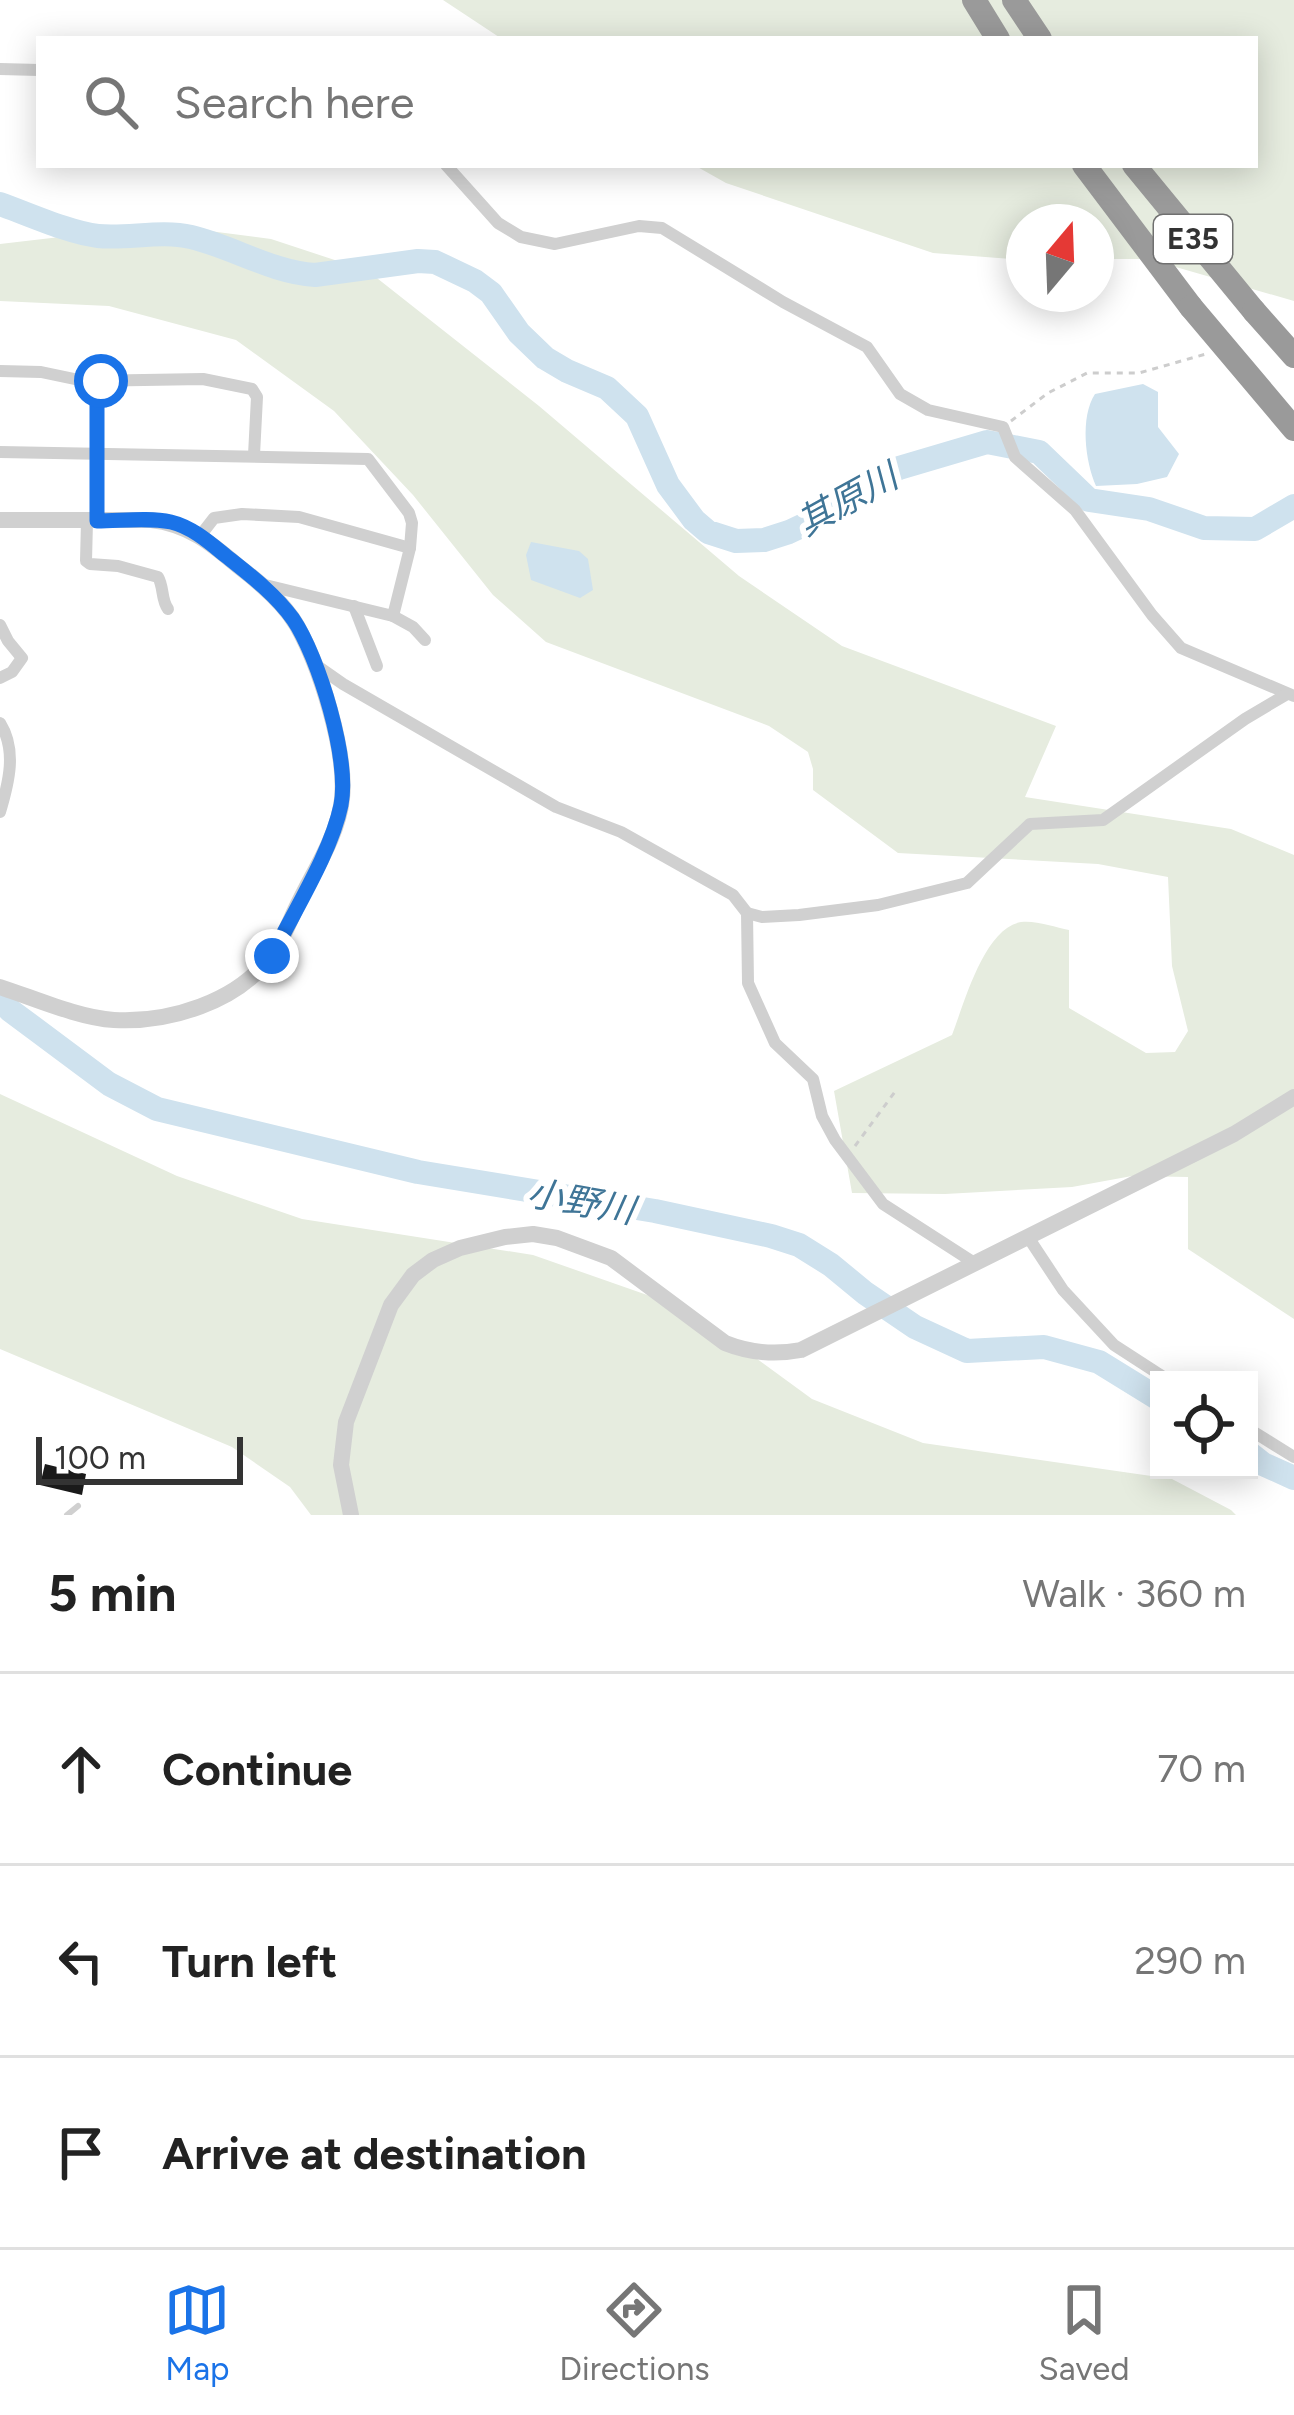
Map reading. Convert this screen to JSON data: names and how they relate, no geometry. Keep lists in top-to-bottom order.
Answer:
{
  "streets": {
    "highway": ["E35"]
  },
  "water": ["其原川", "小野川"],
  "scale_bar": "100 m",
  "north": "top",
  "page": {
    "search": "Search here",
    "scale": "100 m",
    "heading": ["5 min", "Walk · 360 m"],
    "list": [
      ["Continue", "70 m"],
      ["Turn left", "290 m"],
      "Arrive at destination"
    ],
    "nav": ["Map", "Directions", "Saved"]
  }
}
